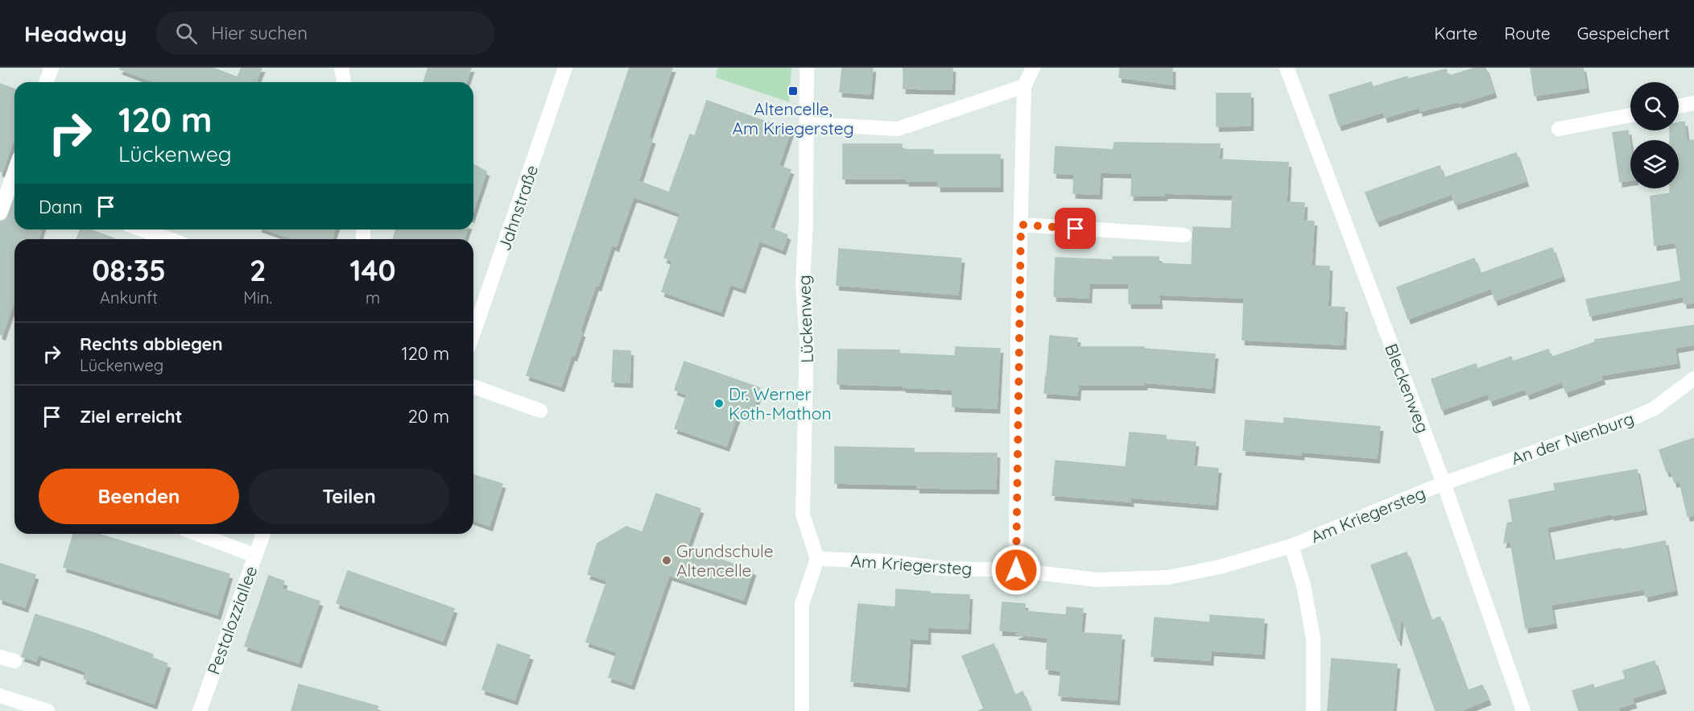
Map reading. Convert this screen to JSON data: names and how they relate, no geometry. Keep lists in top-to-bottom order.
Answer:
{
  "streets": {
    "street": [
      "Jahnstraße",
      "Lückenweg",
      "Bleckenweg",
      "An der Nienburg",
      "Am Kriegersteg",
      "Pestalozziallee"
    ]
  },
  "crossings": [
    ["Lückenweg", "Am Kriegersteg"],
    ["Bleckenweg", "An der Nienburg"],
    ["Bleckenweg", "Am Kriegersteg"],
    ["An der Nienburg", "Am Kriegersteg"]
  ],
  "places": {
    "transit": ["Altencelle, Am Kriegersteg"],
    "other": ["Dr. Werner Koth-Mathon", "Grundschule Altencelle"]
  },
  "page": {
    "header": "Headway",
    "search": "Hier suchen",
    "nav": ["Karte", "Route", "Gespeichert"],
    "turn": ["120 m", "Lückenweg"],
    "then": "Dann",
    "eta": [
      "08:35",
      "Ankunft",
      "2",
      "Min.",
      "140",
      "m"
    ],
    "list": [
      {
        "name": "Rechts abbiegen",
        "note": "Lückenweg",
        "value": "120 m"
      },
      {
        "name": "Ziel erreicht",
        "value": "20 m"
      }
    ],
    "buttons": ["Beenden", "Teilen"]
  }
}
